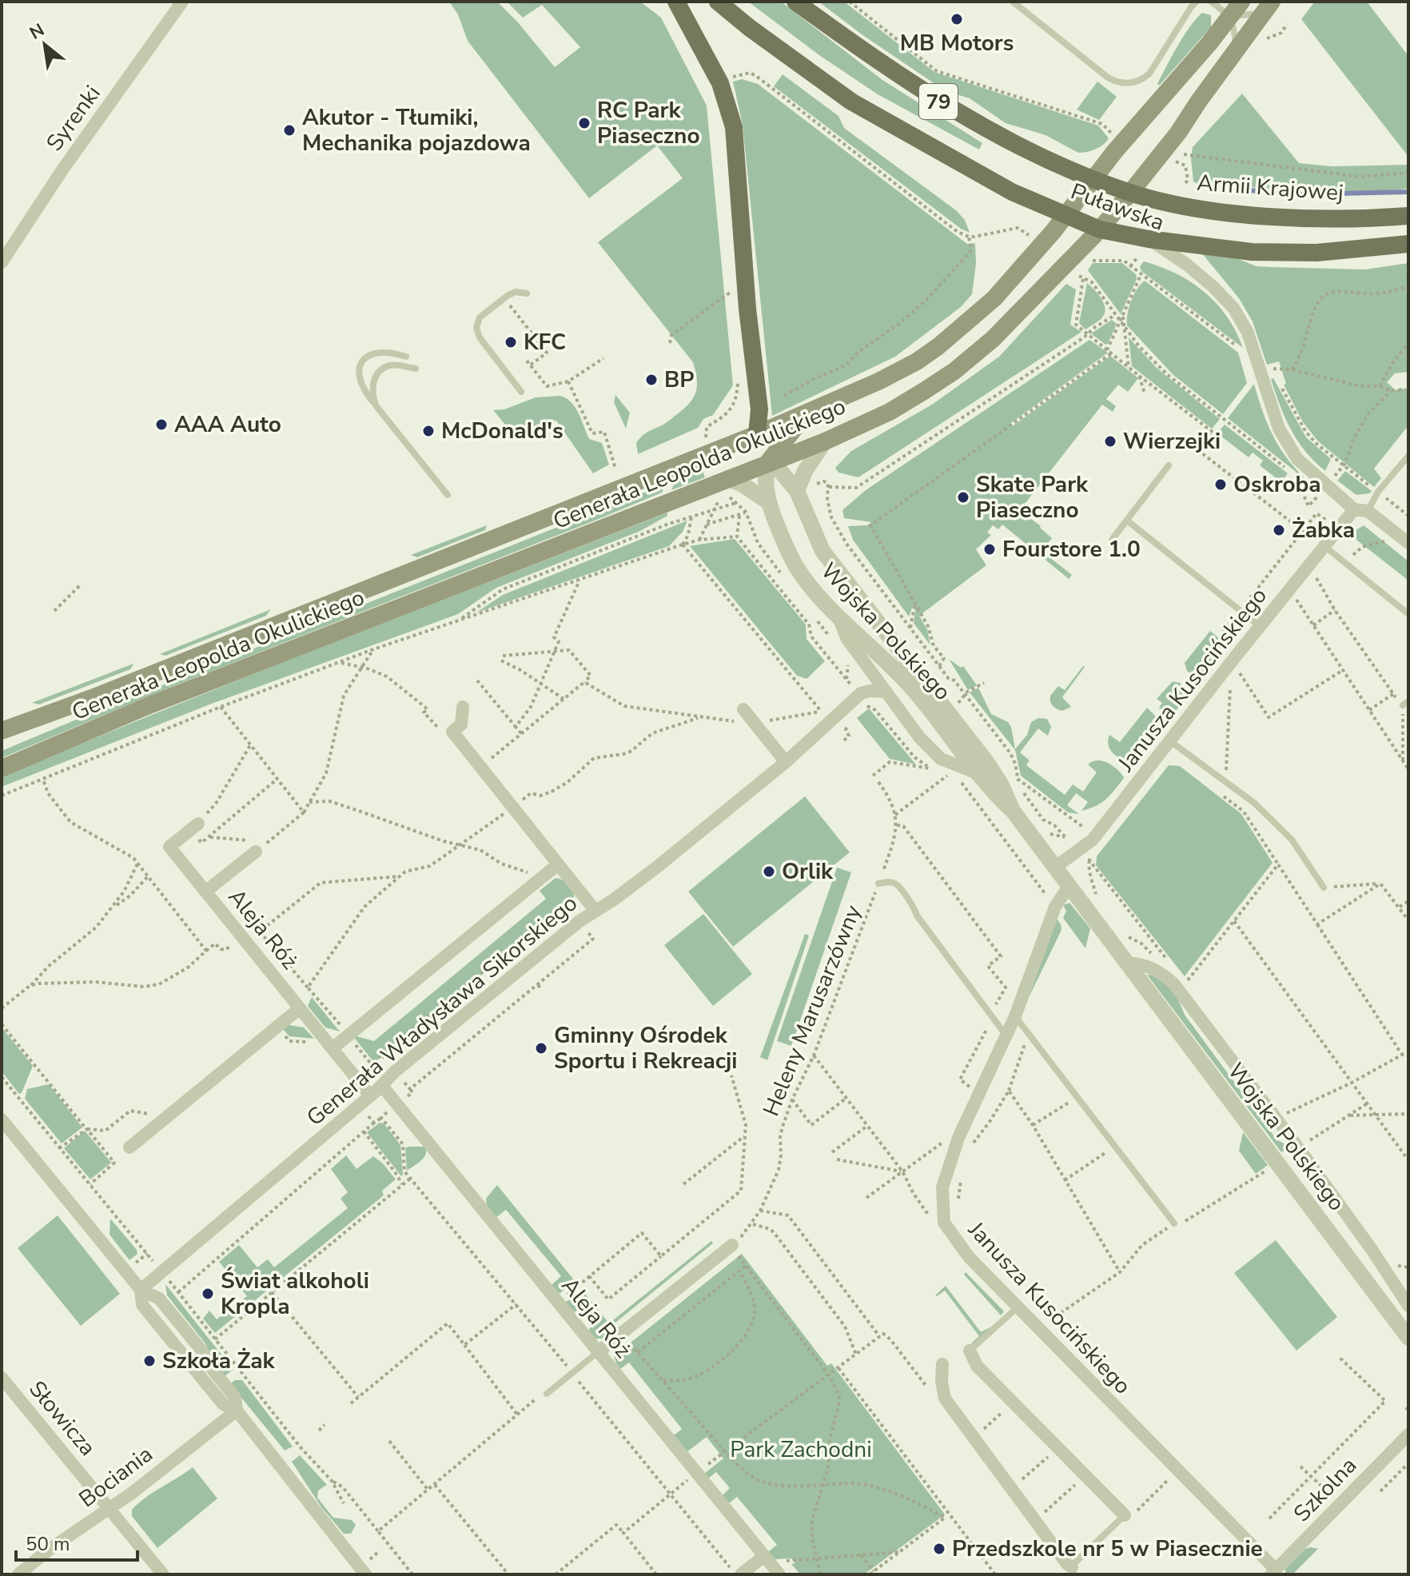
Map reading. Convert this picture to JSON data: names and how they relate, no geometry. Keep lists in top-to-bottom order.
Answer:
{
  "streets": {
    "main road": [
      "79",
      "Armii Krajowej",
      "Puławska",
      "Generała Leopolda Okulickiego"
    ],
    "street": [
      "Syrenki",
      "Wojska Polskiego",
      "Janusza Kusocińskiego",
      "Aleja Róż",
      "Generała Władysława Sikorskiego",
      "Słowicza",
      "Bociania",
      "Szkolna"
    ],
    "path": ["Heleny Marusarzówny"]
  },
  "crossings": [
    ["79", "Puławska"],
    ["Armii Krajowej", "Puławska"],
    ["Armii Krajowej", "Generała Leopolda Okulickiego"],
    ["Puławska", "Generała Leopolda Okulickiego"],
    ["Puławska", "Janusza Kusocińskiego"],
    ["Generała Leopolda Okulickiego", "Wojska Polskiego"],
    ["Wojska Polskiego", "Janusza Kusocińskiego"],
    ["Janusza Kusocińskiego", "Szkolna"],
    ["Aleja Róż", "Generała Władysława Sikorskiego"],
    ["Słowicza", "Bociania"]
  ],
  "parks": ["Park Zachodni"],
  "places": [
    "MB Motors",
    "RC Park Piaseczno",
    "Akutor - Tłumiki, Mechanika pojazdowa",
    "KFC",
    "BP",
    "AAA Auto",
    "McDonald's",
    "Wierzejki",
    "Oskroba",
    "Skate Park Piaseczno",
    "Żabka",
    "Fourstore 1.0",
    "Orlik",
    "Gminny Ośrodek Sportu i Rekreacji",
    "Świat alkoholi Kropla",
    "Szkoła Żak",
    "Przedszkole nr 5 w Piasecznie"
  ],
  "scale_bar": "50 m",
  "north": "top left"
}
